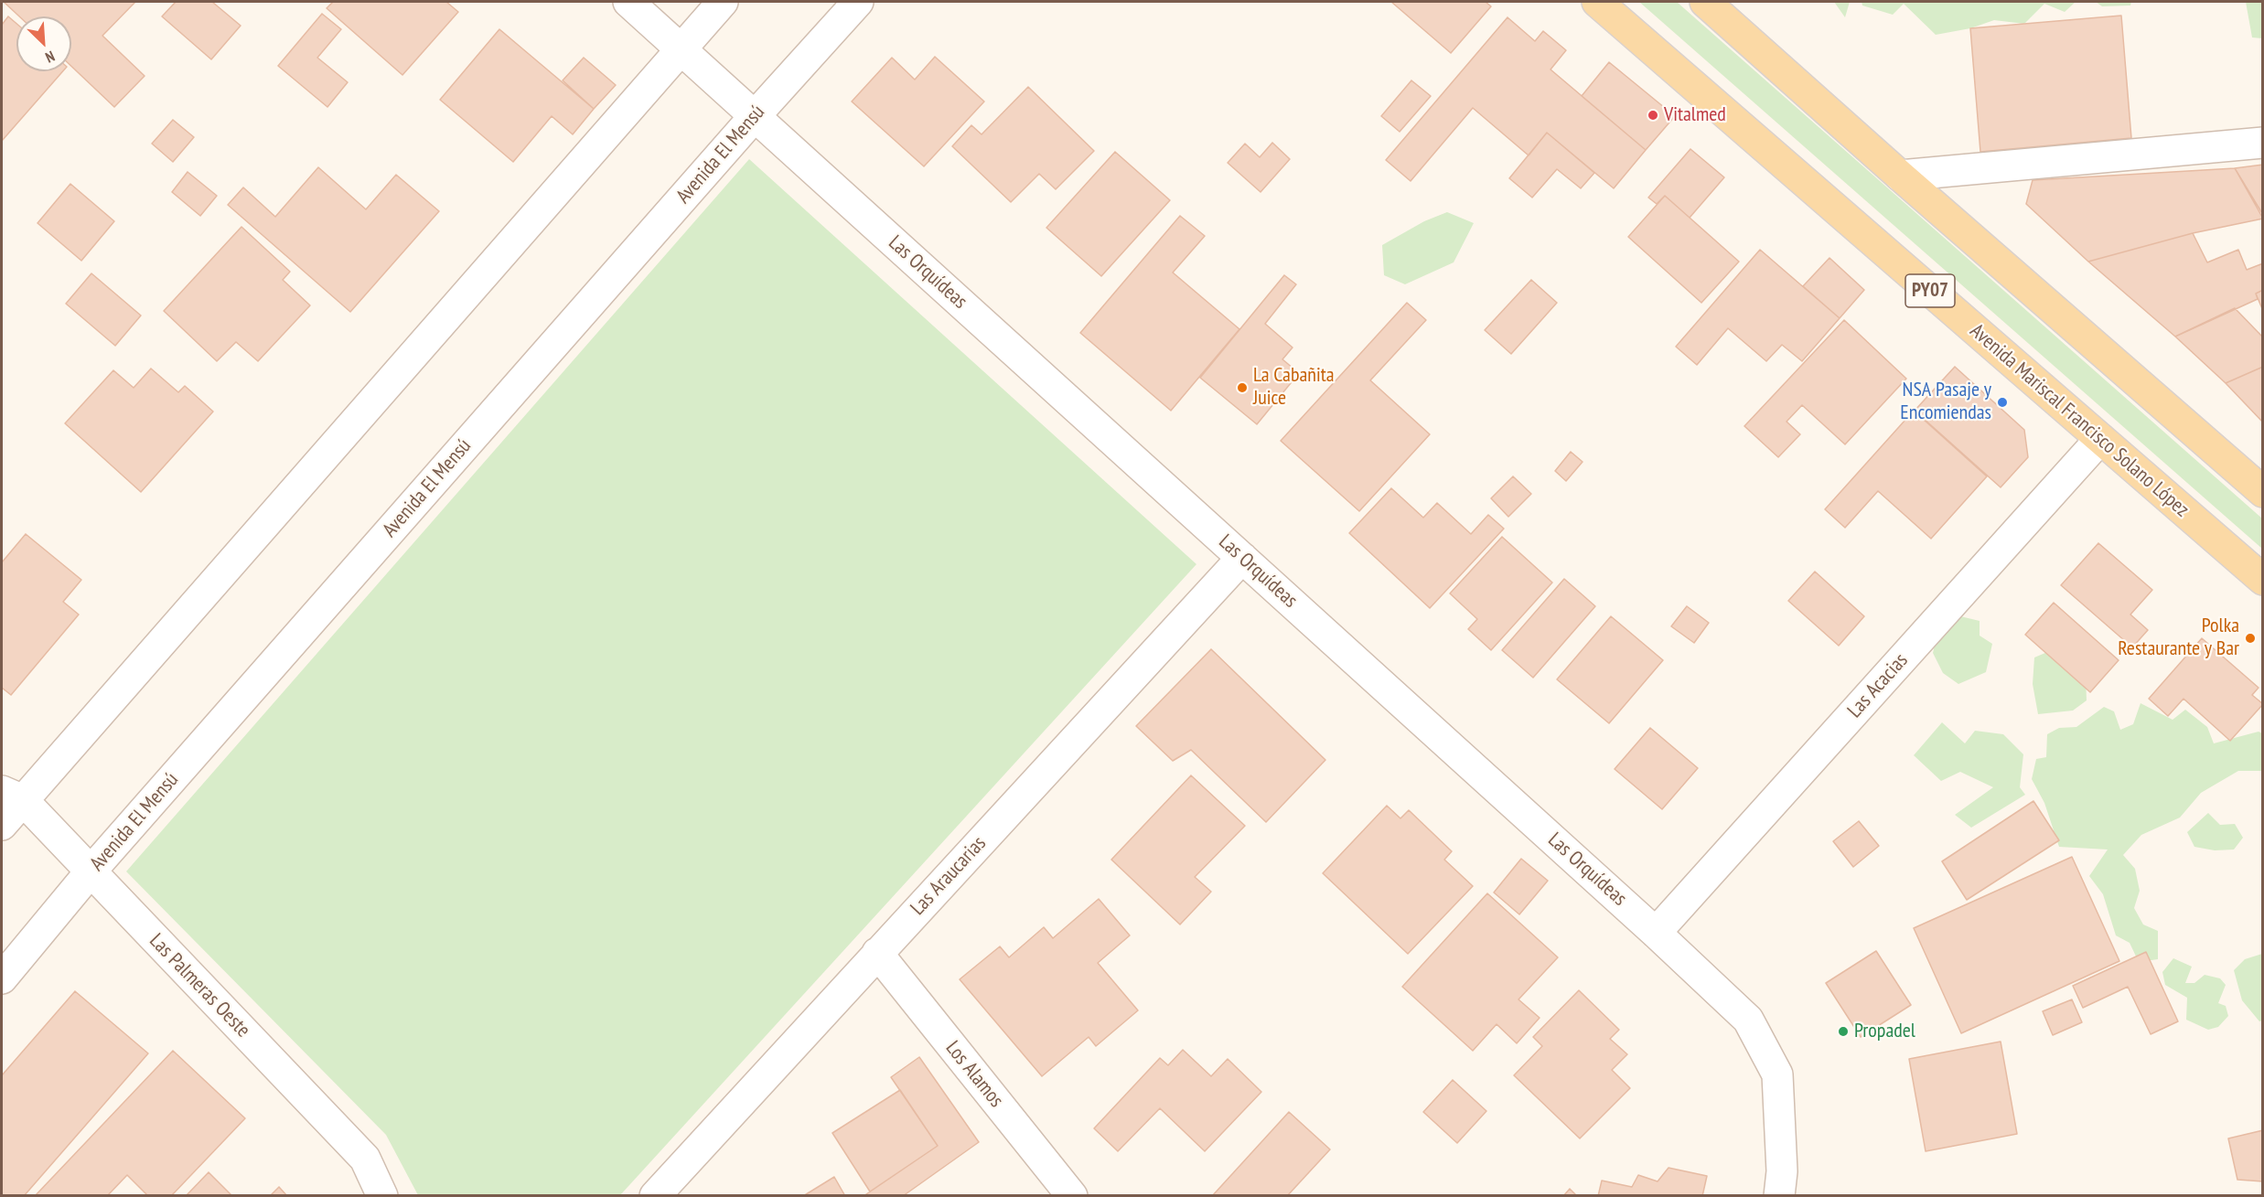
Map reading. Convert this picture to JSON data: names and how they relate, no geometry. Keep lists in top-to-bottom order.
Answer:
{
  "streets": {
    "main road": ["PY07", "Avenida Mariscal Francisco Solano López"],
    "street": [
      "Avenida El Mensú",
      "Las Orquídeas",
      "Las Acacias",
      "Las Araucarias",
      "Las Palmeras Oeste",
      "Los Alamos"
    ]
  },
  "crossings": [
    ["Avenida El Mensú", "Las Orquídeas"],
    ["Avenida El Mensú", "Las Palmeras Oeste"],
    ["Las Orquídeas", "Las Acacias"],
    ["Las Orquídeas", "Las Araucarias"],
    ["Avenida Mariscal Francisco Solano López", "Las Acacias"],
    ["Las Araucarias", "Los Alamos"]
  ],
  "places": [
    "Vitalmed",
    "La Cabañita Juice",
    "NSA Pasaje y Encomiendas",
    "Polka Restaurante y Bar",
    "Propadel"
  ],
  "north": "bottom right"
}
